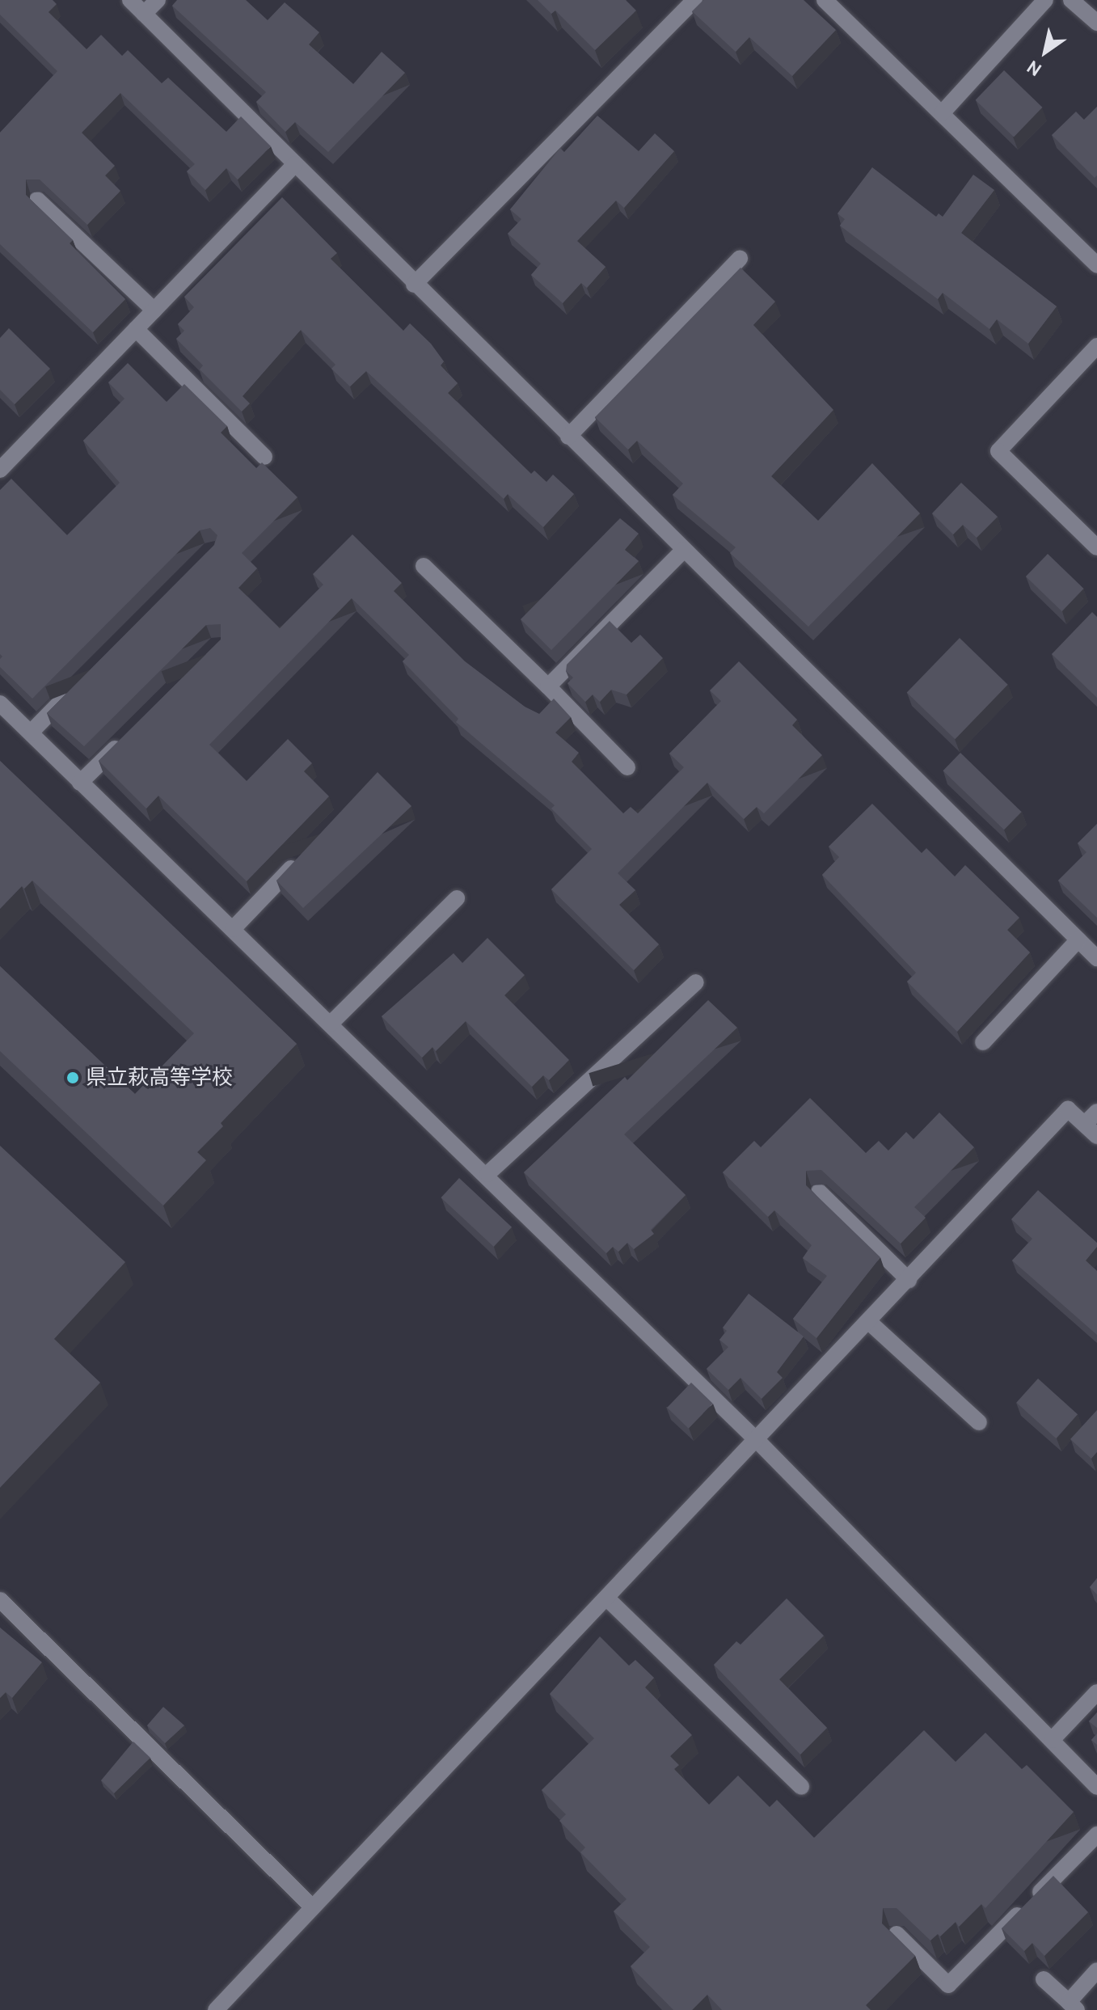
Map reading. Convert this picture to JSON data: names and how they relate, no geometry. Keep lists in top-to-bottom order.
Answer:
{
  "places": ["県立萩高等学校"],
  "north": "bottom left"
}
